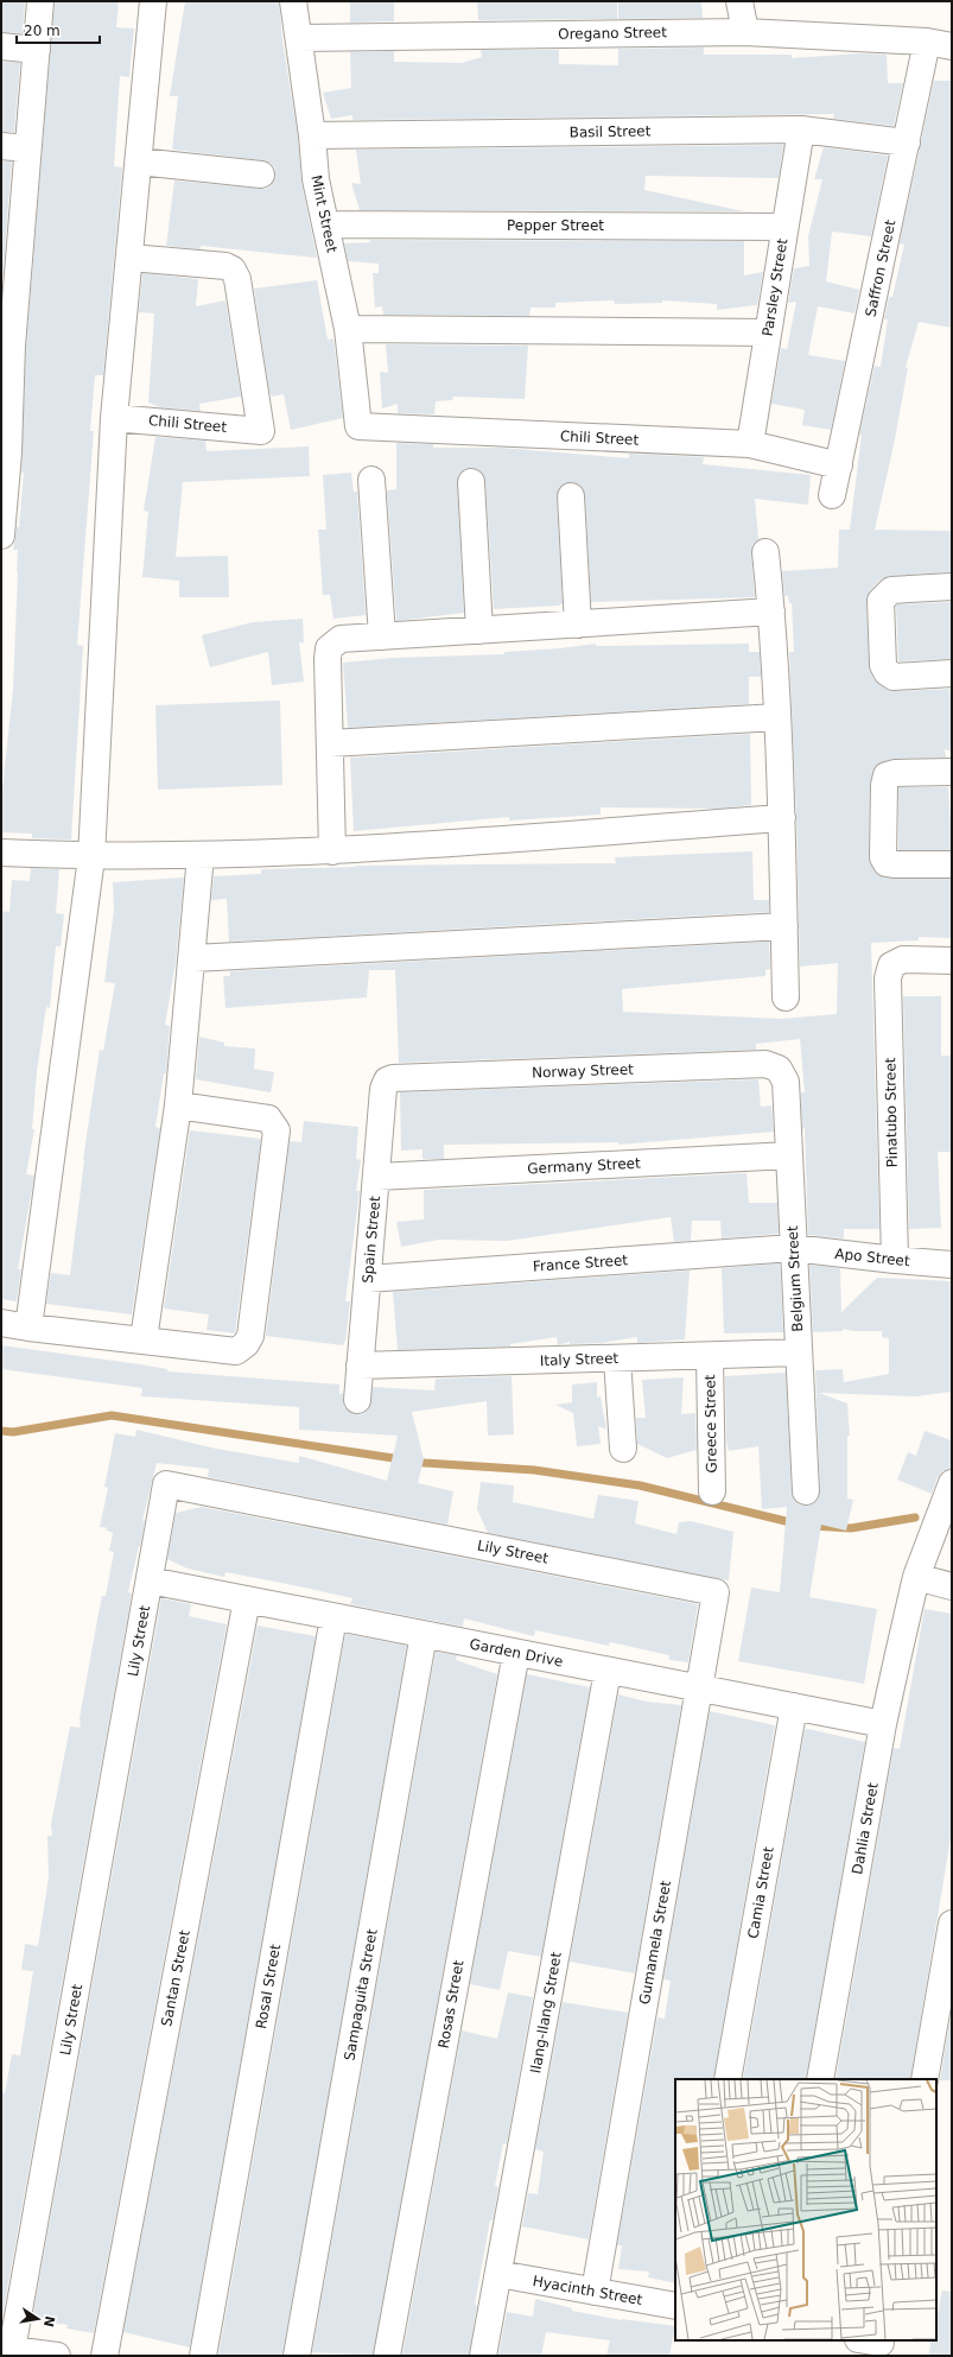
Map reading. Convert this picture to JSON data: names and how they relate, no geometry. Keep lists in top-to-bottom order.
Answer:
{
  "streets": {
    "street": [
      "Oregano Street",
      "Basil Street",
      "Mint Street",
      "Pepper Street",
      "Saffron Street",
      "Parsley Street",
      "Chili Street",
      "Norway Street",
      "Pinatubo Street",
      "Germany Street",
      "Spain Street",
      "Apo Street",
      "France Street",
      "Belgium Street",
      "Italy Street",
      "Greece Street",
      "Lily Street",
      "Garden Drive",
      "Dahlia Street",
      "Camia Street",
      "Gumamela Street",
      "Santan Street",
      "Rosal Street",
      "Sampaguita Street",
      "Rosas Street",
      "Ilang-Ilang Street",
      "Hyacinth Street"
    ]
  },
  "crossings": [
    ["Oregano Street", "Mint Street"],
    ["Oregano Street", "Saffron Street"],
    ["Basil Street", "Mint Street"],
    ["Basil Street", "Saffron Street"],
    ["Basil Street", "Parsley Street"],
    ["Mint Street", "Pepper Street"],
    ["Mint Street", "Chili Street"],
    ["Pepper Street", "Parsley Street"],
    ["Saffron Street", "Chili Street"],
    ["Parsley Street", "Chili Street"],
    ["Norway Street", "Spain Street"],
    ["Norway Street", "Belgium Street"],
    ["Pinatubo Street", "Apo Street"],
    ["Germany Street", "Spain Street"],
    ["Germany Street", "Belgium Street"],
    ["Spain Street", "France Street"],
    ["Spain Street", "Italy Street"],
    ["Apo Street", "France Street"],
    ["Apo Street", "Belgium Street"],
    ["France Street", "Belgium Street"],
    ["Belgium Street", "Italy Street"],
    ["Italy Street", "Greece Street"],
    ["Lily Street", "Garden Drive"],
    ["Lily Street", "Gumamela Street"],
    ["Garden Drive", "Dahlia Street"],
    ["Garden Drive", "Camia Street"],
    ["Garden Drive", "Gumamela Street"],
    ["Garden Drive", "Santan Street"],
    ["Garden Drive", "Rosal Street"],
    ["Garden Drive", "Sampaguita Street"],
    ["Garden Drive", "Rosas Street"],
    ["Garden Drive", "Ilang-Ilang Street"],
    ["Gumamela Street", "Hyacinth Street"],
    ["Ilang-Ilang Street", "Hyacinth Street"]
  ],
  "scale_bar": "20 m",
  "north": "right"
}
